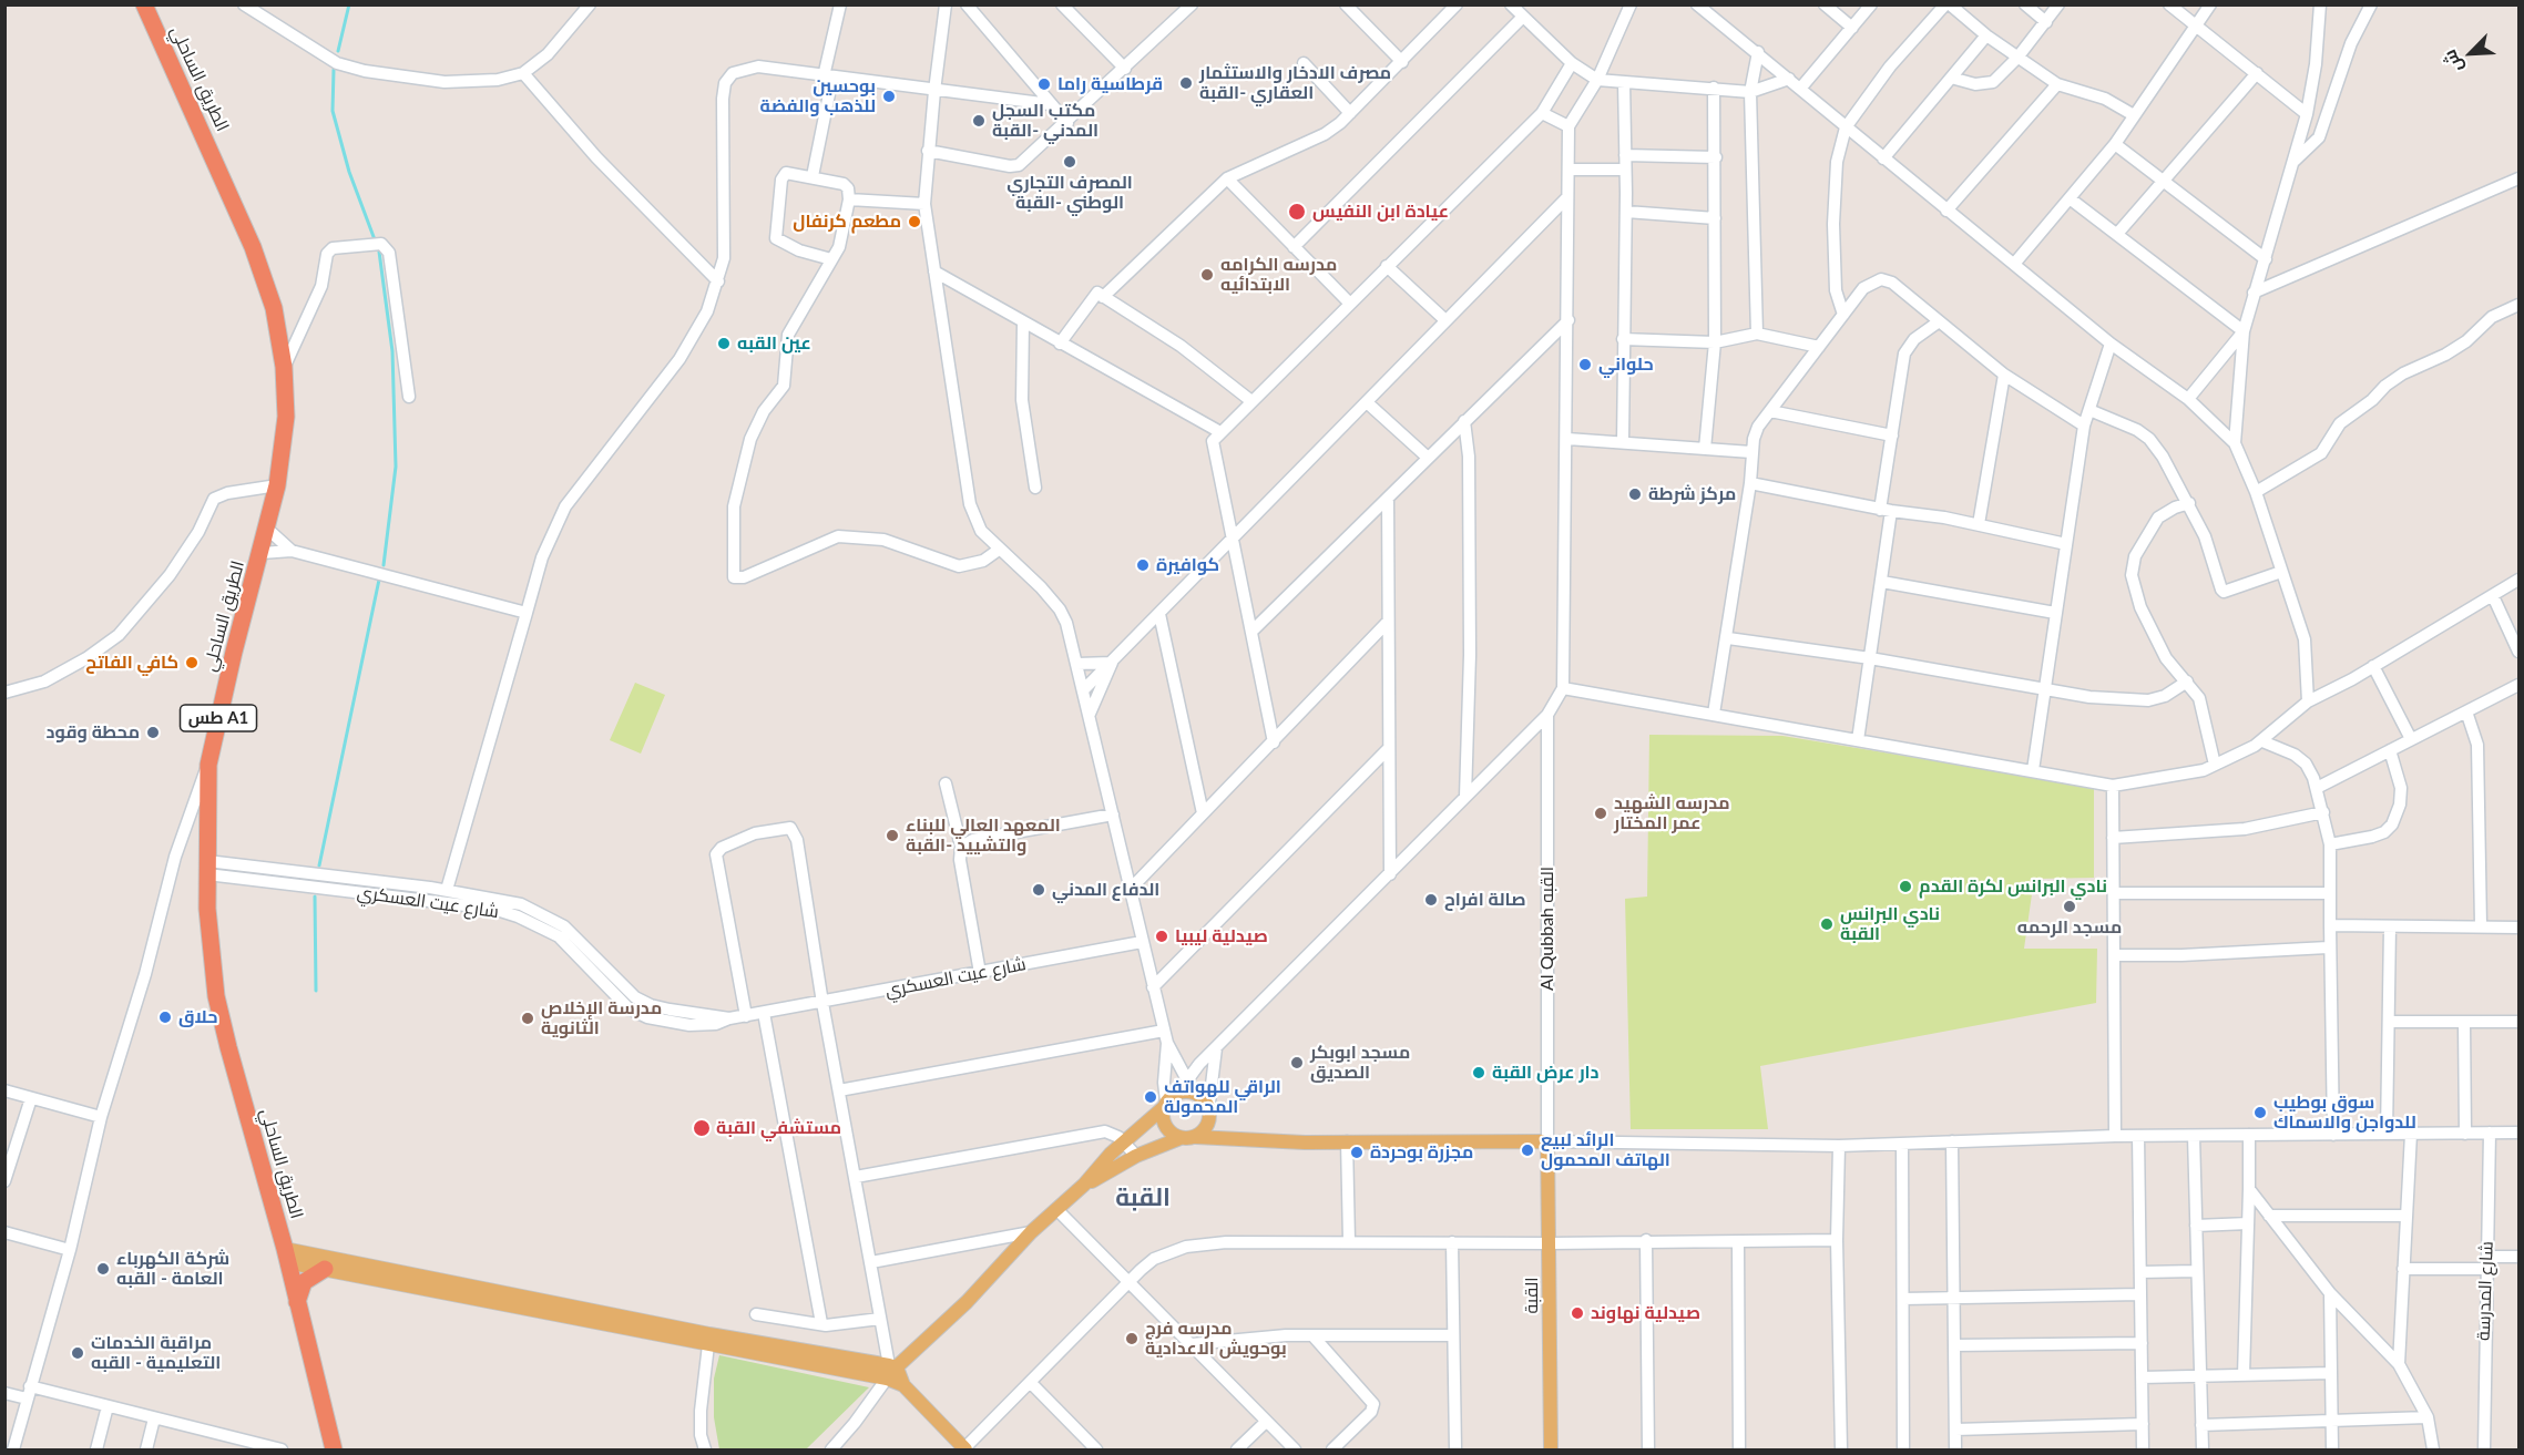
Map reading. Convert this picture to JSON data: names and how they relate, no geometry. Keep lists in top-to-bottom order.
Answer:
{
  "streets": {
    "highway": ["الطريق الساحلي", "طس A1"],
    "main road": ["القبة"],
    "street": ["شارع عيت العسكري", "Al Qubbah القبه", "شارع المدرسة"]
  },
  "crossings": [
    ["الطريق الساحلي", "شارع عيت العسكري"],
    ["Al Qubbah القبه", "القبة"]
  ],
  "districts": ["القبة"],
  "places": [
    "مصرف الادخار والاستثمار العقاري -القبة",
    "قرطاسية راما",
    "بوحسين للذهب والفضة",
    "مكتب السجل المدني -القبة",
    "المصرف التجاري الوطني -القبة",
    "عيادة ابن النفيس",
    "مطعم كرنفال",
    "مدرسه الكرامه الابتدائيه",
    "عين القبه",
    "حلواني",
    "مركز شرطة",
    "كوافيرة",
    "كافي الفاتح",
    "محطة وقود",
    "مدرسه الشهيد عمر المختار",
    "المعهد العالي للبناء والتشييد -القبة",
    "نادي البرانس لكرة القدم",
    "الدفاع المدني",
    "صالة افراح",
    "مسجد الرحمه",
    "نادي البرانس القبة",
    "صيدلية ليبيا",
    "حلاق",
    "مدرسة الإخلاص الثانوية",
    "مسجد ابوبكر الصديق",
    "دار عرض القبة",
    "الراقي للهواتف المحمولة",
    "سوق بوطيب للدواجن والاسماك",
    "مستشفي القبة",
    "الرائد لبيع الهاتف المحمول",
    "مجزرة بوحردة",
    "شركة الكهرباء العامة - القبه",
    "صيدلية نهاوند",
    "مدرسه فرج بوحويش الاعدادية",
    "مراقبة الخدمات التعليمية - القبه"
  ],
  "north": "bottom left"
}
